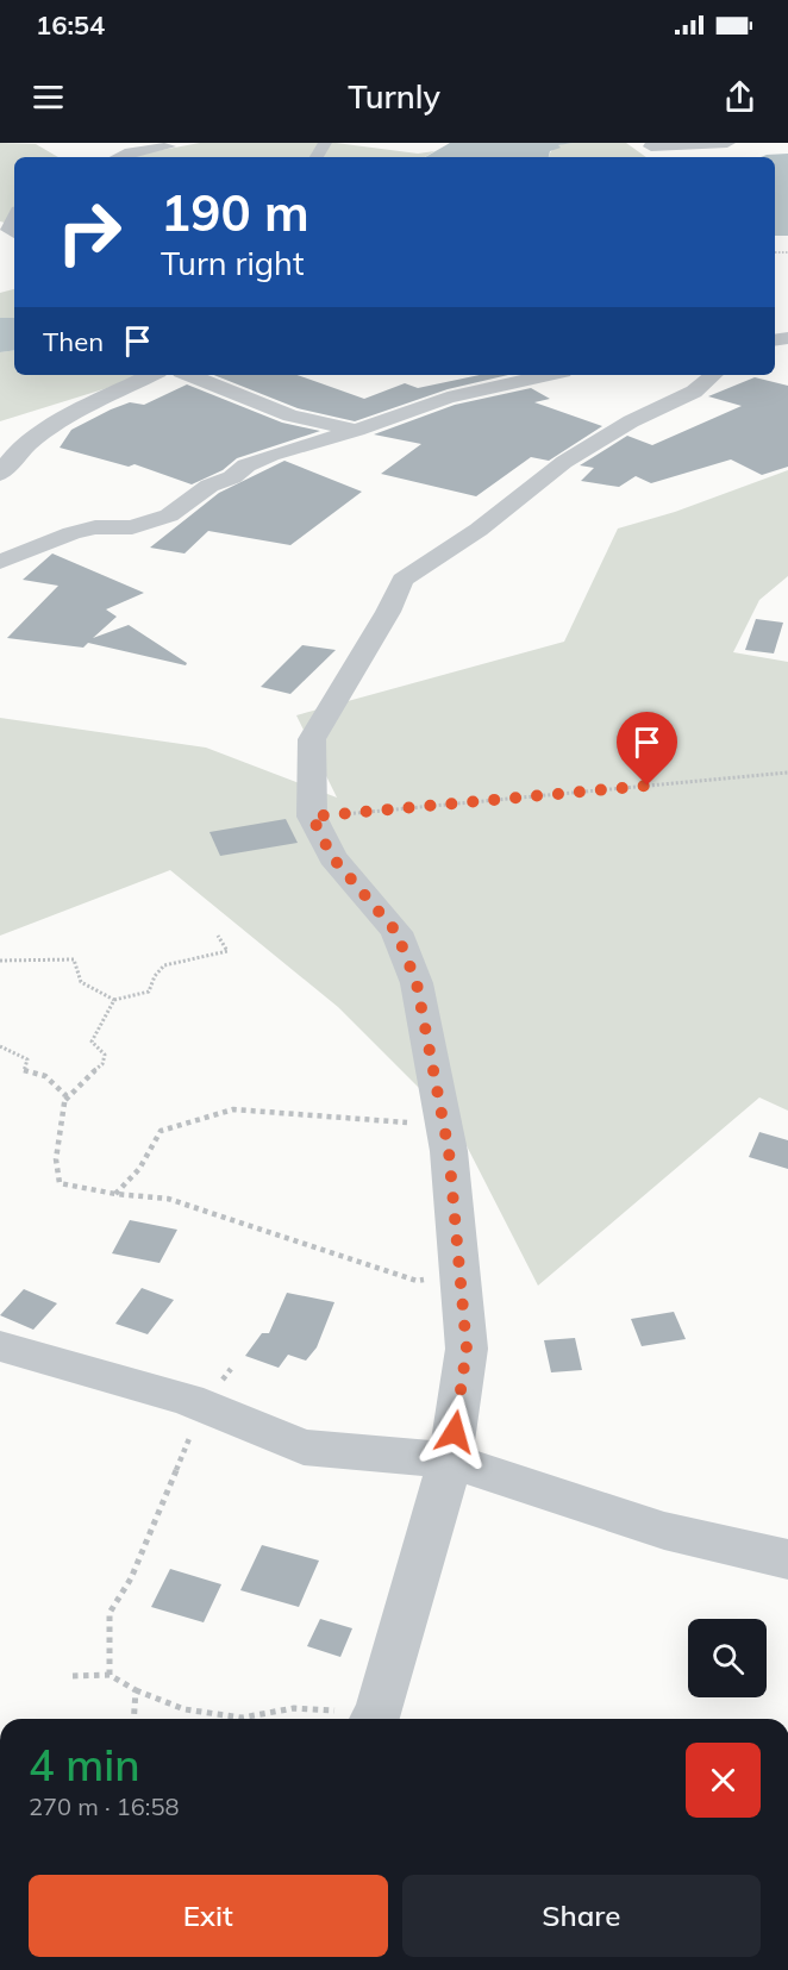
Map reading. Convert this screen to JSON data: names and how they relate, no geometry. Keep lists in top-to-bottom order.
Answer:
{
  "page": {
    "status": "16:54",
    "header": "Turnly",
    "turn": ["190 m", "Turn right"],
    "then": "Then",
    "heading": ["4 min", "270 m · 16:58"],
    "buttons": ["Exit", "Share"]
  }
}
